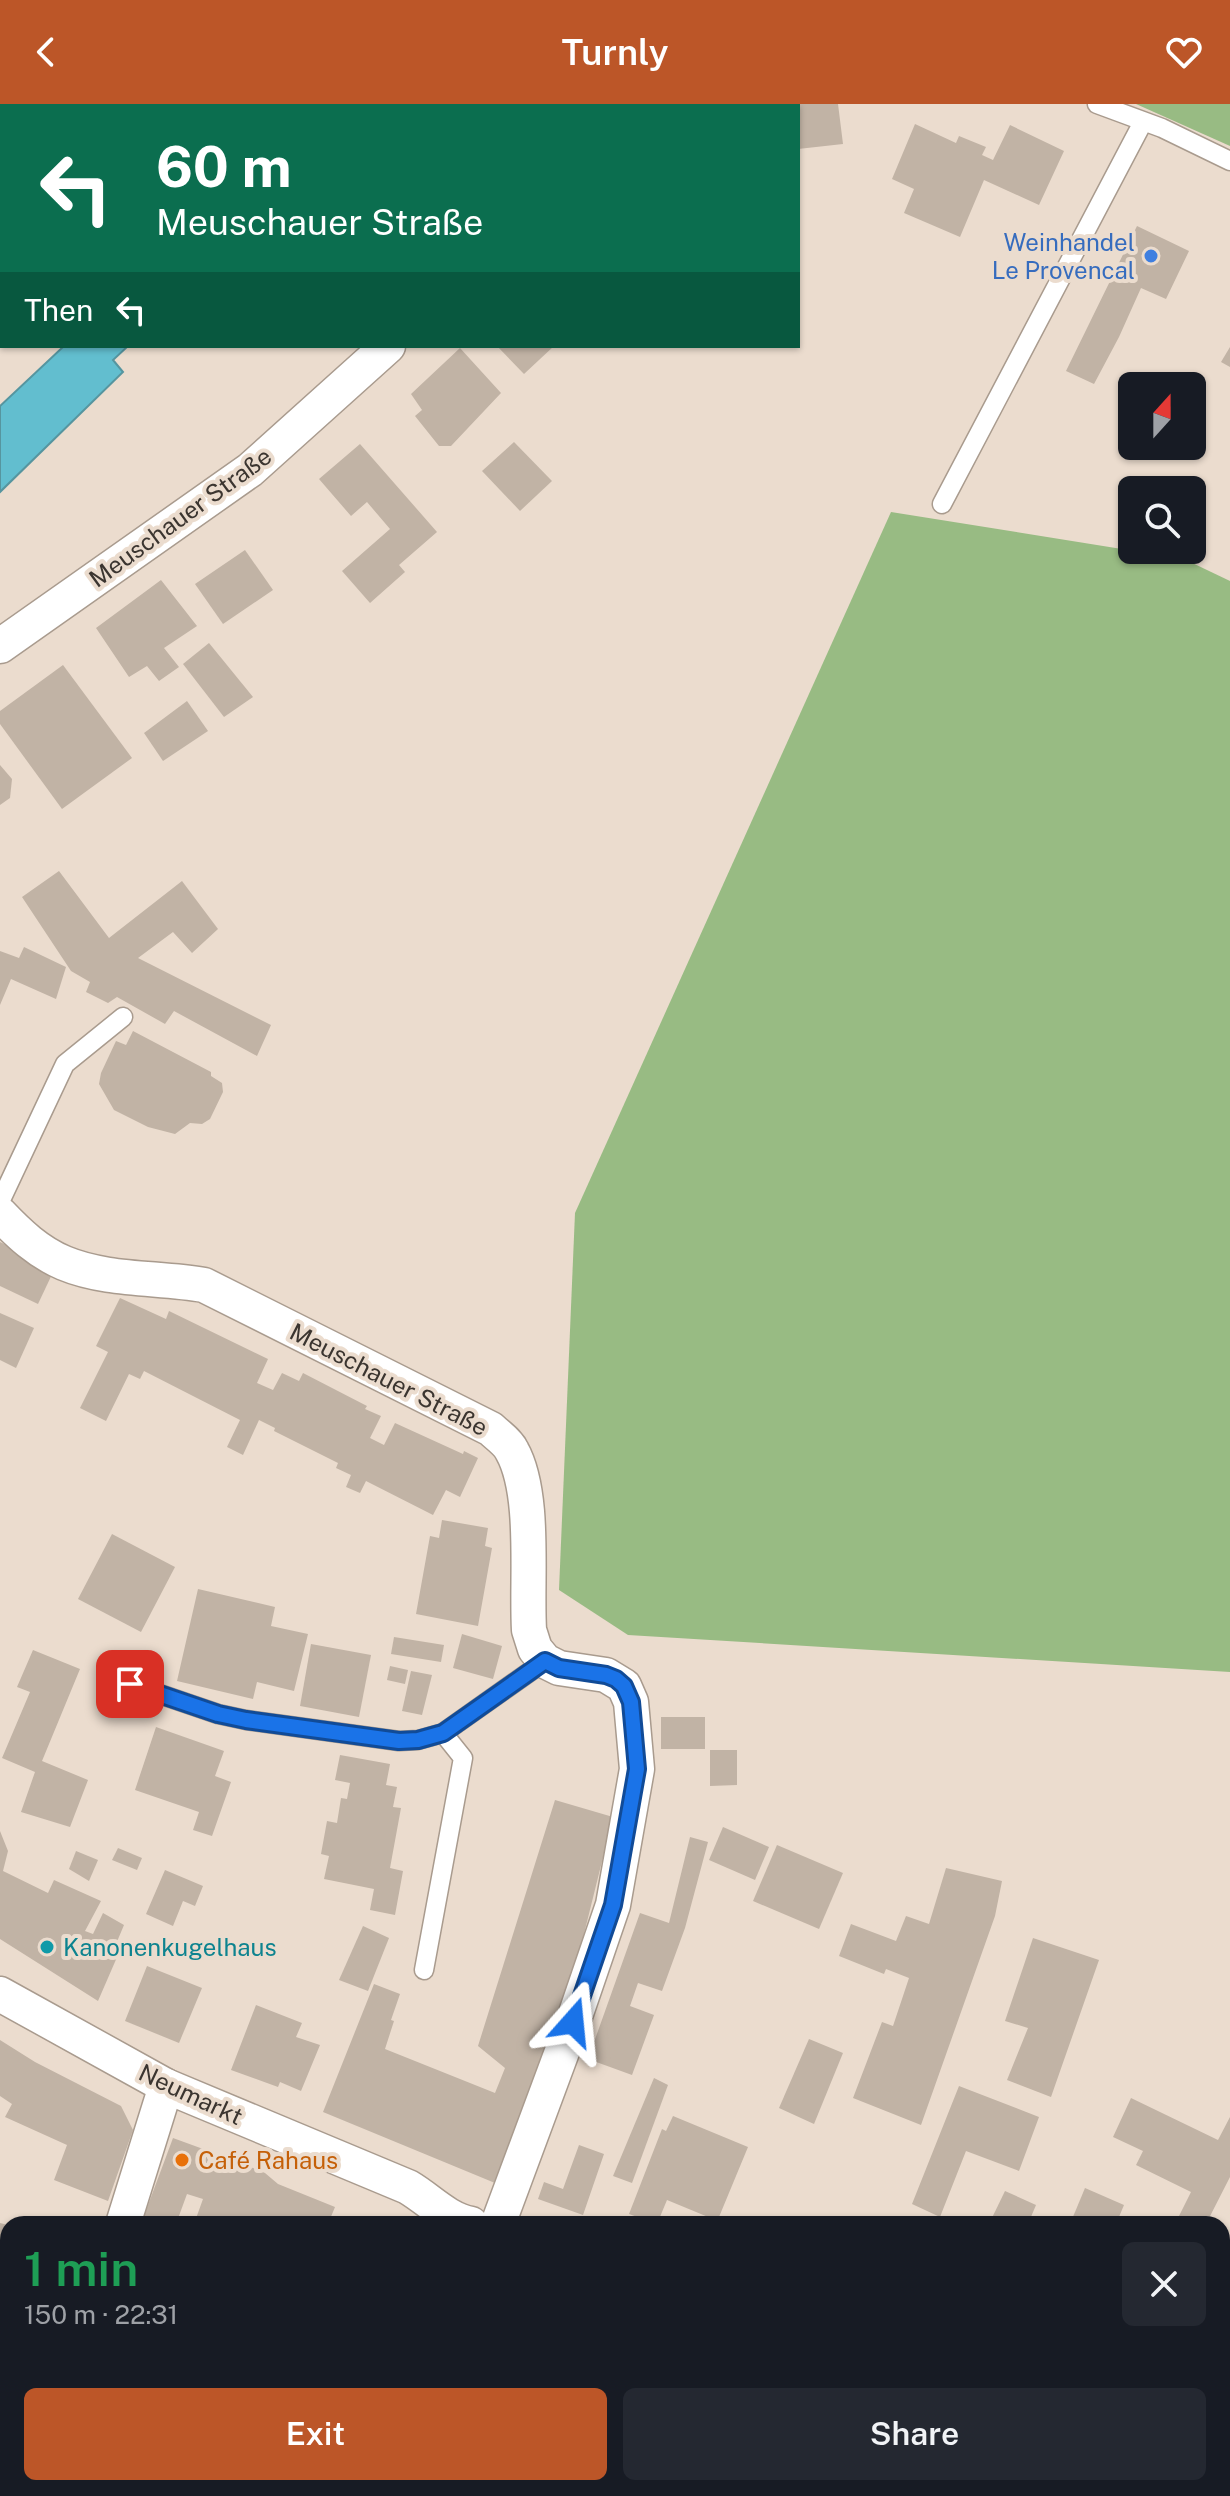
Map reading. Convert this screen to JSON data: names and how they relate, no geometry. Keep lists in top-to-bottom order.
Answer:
{
  "streets": {
    "street": ["Meuschauer Straße", "Neumarkt"]
  },
  "places": ["Weinhandel Le Provencal", "Kanonenkugelhaus", "Café Rahaus"],
  "north": "top",
  "page": {
    "header": "Turnly",
    "turn": ["60 m", "Meuschauer Straße"],
    "then": "Then",
    "heading": ["1 min", "150 m · 22:31"],
    "buttons": ["Exit", "Share"]
  }
}
